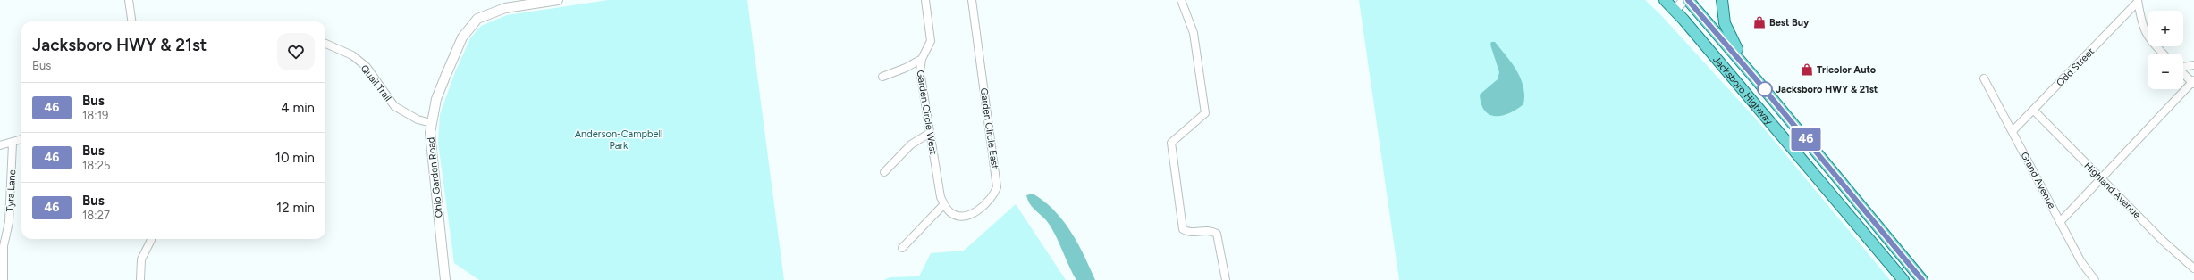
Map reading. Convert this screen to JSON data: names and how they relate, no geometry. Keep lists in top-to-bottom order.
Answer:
{
  "streets": {
    "main road": ["Jacksboro Highway"],
    "street": [
      "Odd Street",
      "Quail Trail",
      "Garden Circle West",
      "Garden Circle East",
      "Ohio Garden Road",
      "Grand Avenue",
      "Highland Avenue",
      "Tyra Lane"
    ]
  },
  "crossings": [
    ["Odd Street", "Grand Avenue"],
    ["Odd Street", "Highland Avenue"],
    ["Quail Trail", "Ohio Garden Road"],
    ["Garden Circle West", "Garden Circle East"]
  ],
  "parks": ["Anderson-Campbell Park"],
  "places": {
    "shop": ["Best Buy", "Tricolor Auto"],
    "other": ["Jacksboro HWY & 21st"]
  },
  "lines": ["bus line 46"],
  "page": {
    "on_map": "46",
    "map_buttons": ["+", "−"],
    "heading": ["Jacksboro HWY & 21st", "Bus"],
    "list": [
      {
        "mark": "46",
        "name": "Bus",
        "note": "18:19",
        "value": "4 min"
      },
      {
        "mark": "46",
        "name": "Bus",
        "note": "18:25",
        "value": "10 min"
      },
      {
        "mark": "46",
        "name": "Bus",
        "note": "18:27",
        "value": "12 min"
      }
    ]
  }
}
